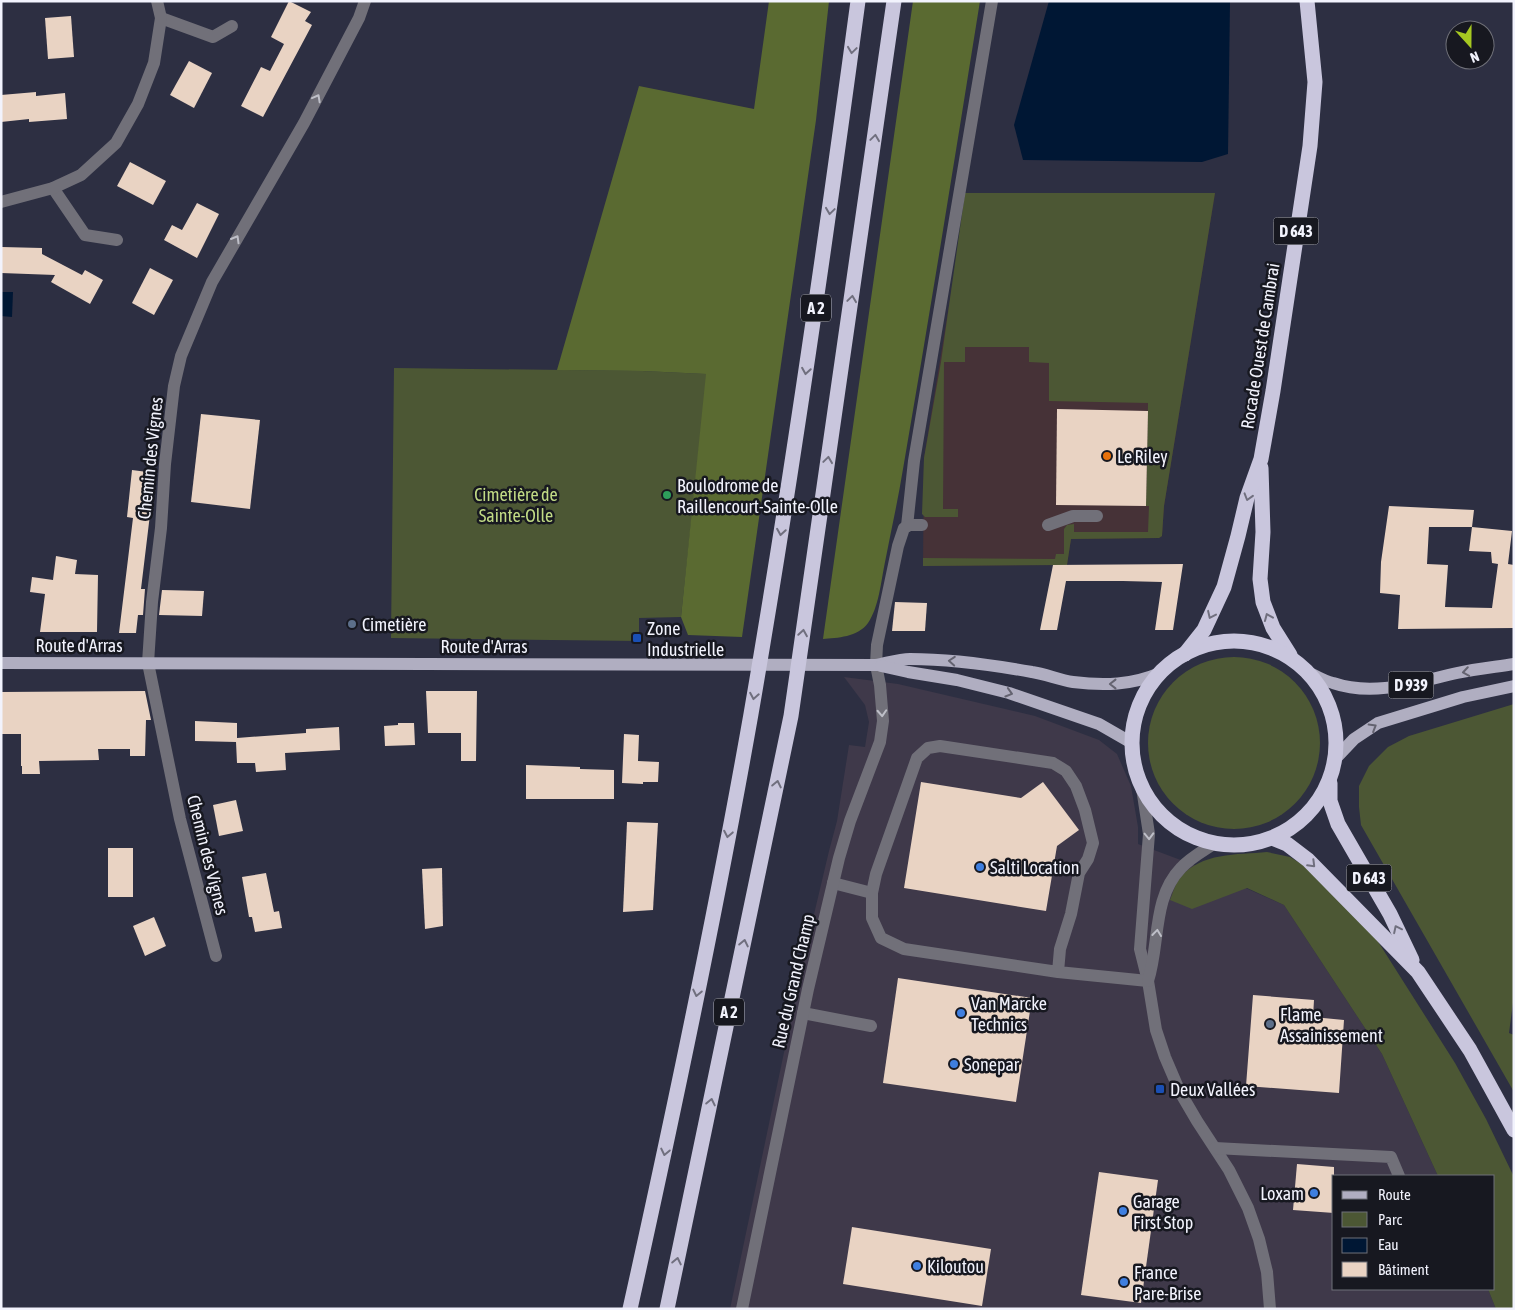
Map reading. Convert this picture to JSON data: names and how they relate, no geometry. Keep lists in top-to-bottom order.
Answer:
{
  "streets": {
    "highway": ["D 643", "A 2", "Rocade Ouest de Cambrai"],
    "main road": ["Route d'Arras", "D 939"],
    "street": ["Chemin des Vignes", "Rue du Grand Champ"]
  },
  "crossings": [
    ["Chemin des Vignes", "Route d'Arras"],
    ["Route d'Arras", "Rue du Grand Champ"]
  ],
  "one_way": ["Chemin des Vignes"],
  "parks": ["Cimetière de Sainte-Olle"],
  "places": {
    "other": [
      "Le Riley",
      "Boulodrome de Raillencourt-Sainte-Olle",
      "Cimetière",
      "Salti Location",
      "Van Marcke Technics",
      "Flame Assainissement",
      "Sonepar",
      "Loxam",
      "Garage First Stop",
      "Kiloutou",
      "France Pare-Brise"
    ],
    "transit": ["Zone Industrielle", "Deux Vallées"]
  },
  "legend": [
    "Route",
    "Parc",
    "Eau",
    "Bâtiment"
  ],
  "north": "bottom"
}
